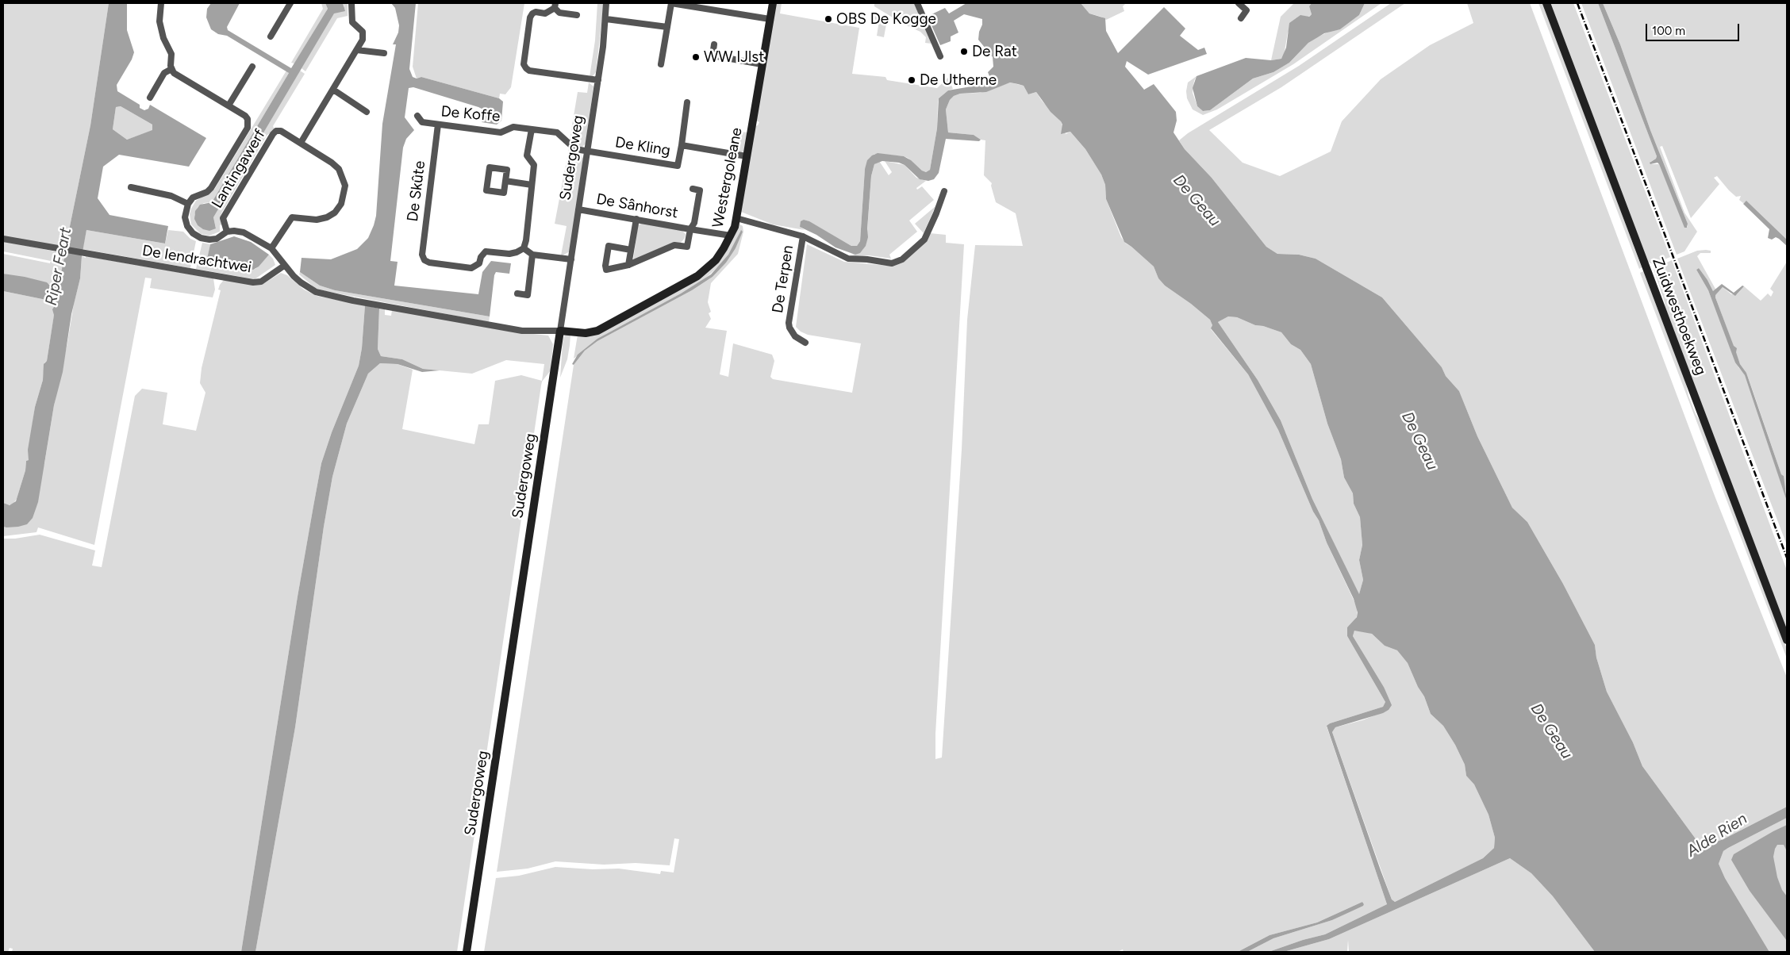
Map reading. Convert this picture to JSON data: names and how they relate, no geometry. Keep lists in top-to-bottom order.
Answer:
{
  "streets": {
    "street": [
      "De Koffe",
      "De Kling",
      "Sudergoweg",
      "Lantingawerf",
      "Westergoleane",
      "De Skûte",
      "De Sânhorst",
      "De Iendrachtwei",
      "De Terpen",
      "Zuidwesthoekweg"
    ]
  },
  "crossings": [
    ["De Koffe", "De Kling"],
    ["De Koffe", "Sudergoweg"],
    ["De Koffe", "De Skûte"],
    ["De Kling", "Sudergoweg"],
    ["De Kling", "Westergoleane"],
    ["Sudergoweg", "Westergoleane"],
    ["Sudergoweg", "De Sânhorst"],
    ["Westergoleane", "De Sânhorst"],
    ["Westergoleane", "De Terpen"]
  ],
  "water": ["De Geau", "Riper Feart", "Alde Rien"],
  "places": [
    "OBS De Kogge",
    "De Rat",
    "WW IJlst",
    "De Utherne"
  ],
  "scale_bar": "100 m"
}
